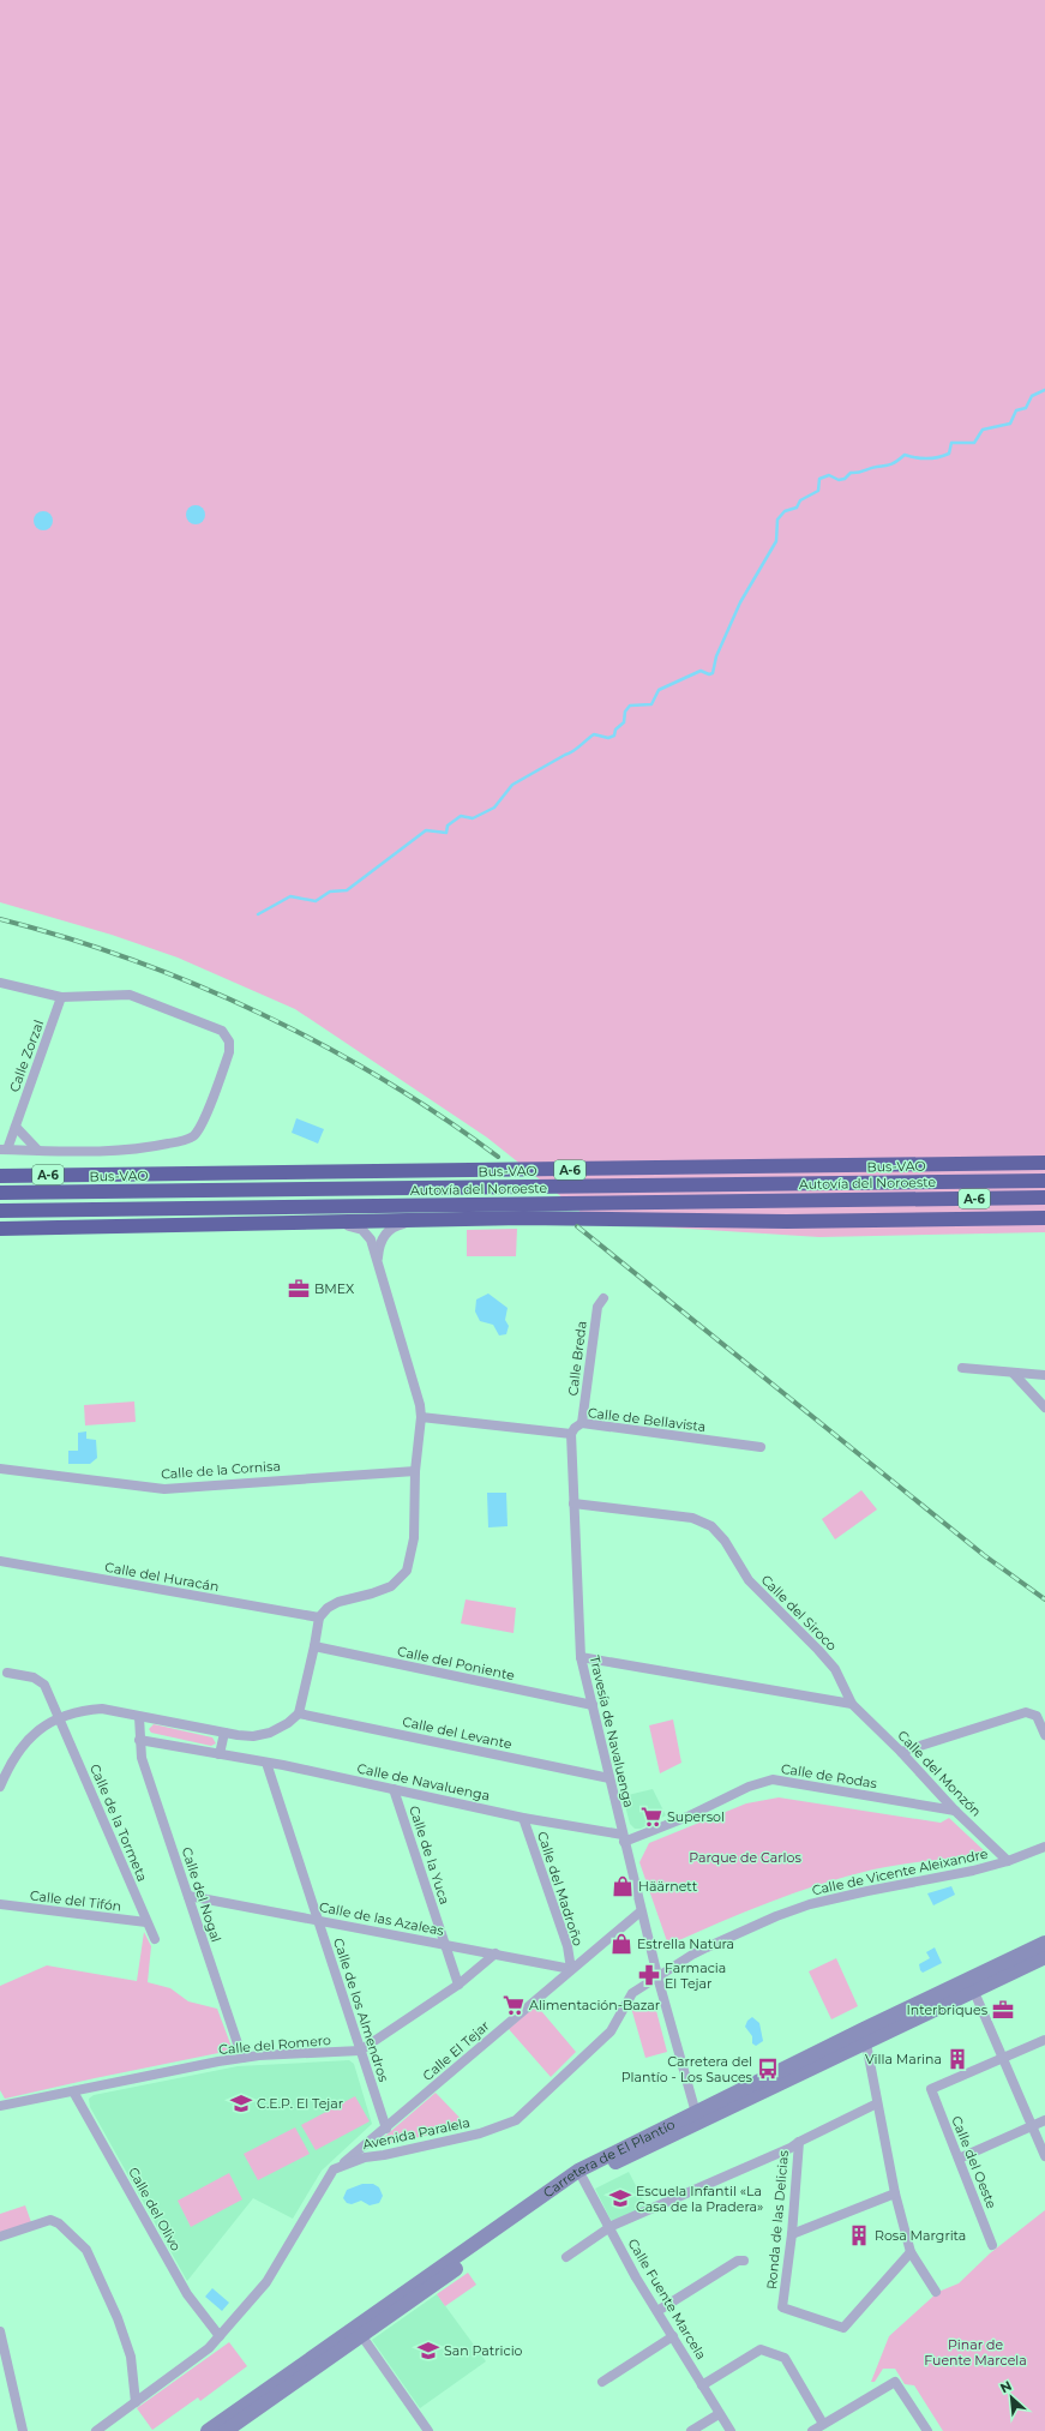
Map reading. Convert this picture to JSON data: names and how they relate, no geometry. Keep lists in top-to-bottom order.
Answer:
{
  "streets": {
    "highway": ["Bus-VAO", "A-6", "Autovía del Noroeste"],
    "street": [
      "Calle Zorzal",
      "Calle Breda",
      "Calle de Bellavista",
      "Calle de la Cornisa",
      "Calle del Huracán",
      "Calle del Siroco",
      "Calle del Poniente",
      "Travesía de Navaluenga",
      "Calle del Levante",
      "Calle del Monzón",
      "Calle de Rodas",
      "Calle de Navaluenga",
      "Calle de la Tormeta",
      "Calle de la Yuca",
      "Calle de Vicente Aleixandre",
      "Calle del Madroño",
      "Calle del Nogal",
      "Calle del Tifón",
      "Calle de las Azaleas",
      "Calle de los Almendros",
      "Calle del Romero",
      "Calle El Tejar",
      "Avenida Paralela",
      "Carretera de El Plantío",
      "Calle del Oeste",
      "Calle del Olivo",
      "Ronda de las Delicias",
      "Calle Fuente Marcela"
    ]
  },
  "crossings": [
    ["Calle Breda", "Calle de Bellavista"],
    ["Calle del Siroco", "Travesía de Navaluenga"],
    ["Calle del Siroco", "Calle del Monzón"],
    ["Calle del Poniente", "Travesía de Navaluenga"],
    ["Travesía de Navaluenga", "Calle del Levante"],
    ["Travesía de Navaluenga", "Calle de Rodas"],
    ["Travesía de Navaluenga", "Calle de Navaluenga"],
    ["Travesía de Navaluenga", "Calle de Vicente Aleixandre"],
    ["Travesía de Navaluenga", "Calle El Tejar"],
    ["Travesía de Navaluenga", "Avenida Paralela"],
    ["Travesía de Navaluenga", "Carretera de El Plantío"],
    ["Calle del Monzón", "Calle de Rodas"],
    ["Calle del Monzón", "Calle de Vicente Aleixandre"],
    ["Calle de Rodas", "Calle de Navaluenga"],
    ["Calle de Navaluenga", "Calle de la Yuca"],
    ["Calle de Navaluenga", "Calle del Madroño"],
    ["Calle de Navaluenga", "Calle del Nogal"],
    ["Calle de Navaluenga", "Calle de los Almendros"],
    ["Calle de la Tormeta", "Calle del Tifón"],
    ["Calle de la Yuca", "Calle de las Azaleas"],
    ["Calle de Vicente Aleixandre", "Avenida Paralela"],
    ["Calle del Madroño", "Calle de las Azaleas"],
    ["Calle del Madroño", "Calle El Tejar"],
    ["Calle del Nogal", "Calle de las Azaleas"],
    ["Calle del Nogal", "Calle del Romero"],
    ["Calle de las Azaleas", "Calle de los Almendros"],
    ["Calle de las Azaleas", "Calle El Tejar"],
    ["Calle de los Almendros", "Calle del Romero"],
    ["Calle de los Almendros", "Calle El Tejar"],
    ["Calle del Romero", "Calle del Olivo"],
    ["Calle El Tejar", "Avenida Paralela"],
    ["Carretera de El Plantío", "Calle Fuente Marcela"]
  ],
  "parks": ["Parque de Carlos", "Pinar de Fuente Marcela"],
  "places": {
    "office": ["BMEX", "Interbriques"],
    "supermarket": ["Supersol", "Alimentación-Bazar"],
    "shop": ["Häärnett", "Estrella Natura"],
    "pharmacy": ["Farmacia El Tejar"],
    "building": ["Villa Marina", "Rosa Margrita"],
    "bus stop": ["Carretera del Plantío - Los Sauces"],
    "school or university": ["C.E.P. El Tejar", "Escuela Infantil «La Casa de la Pradera»", "San Patricio"]
  },
  "north": "top left"
}
